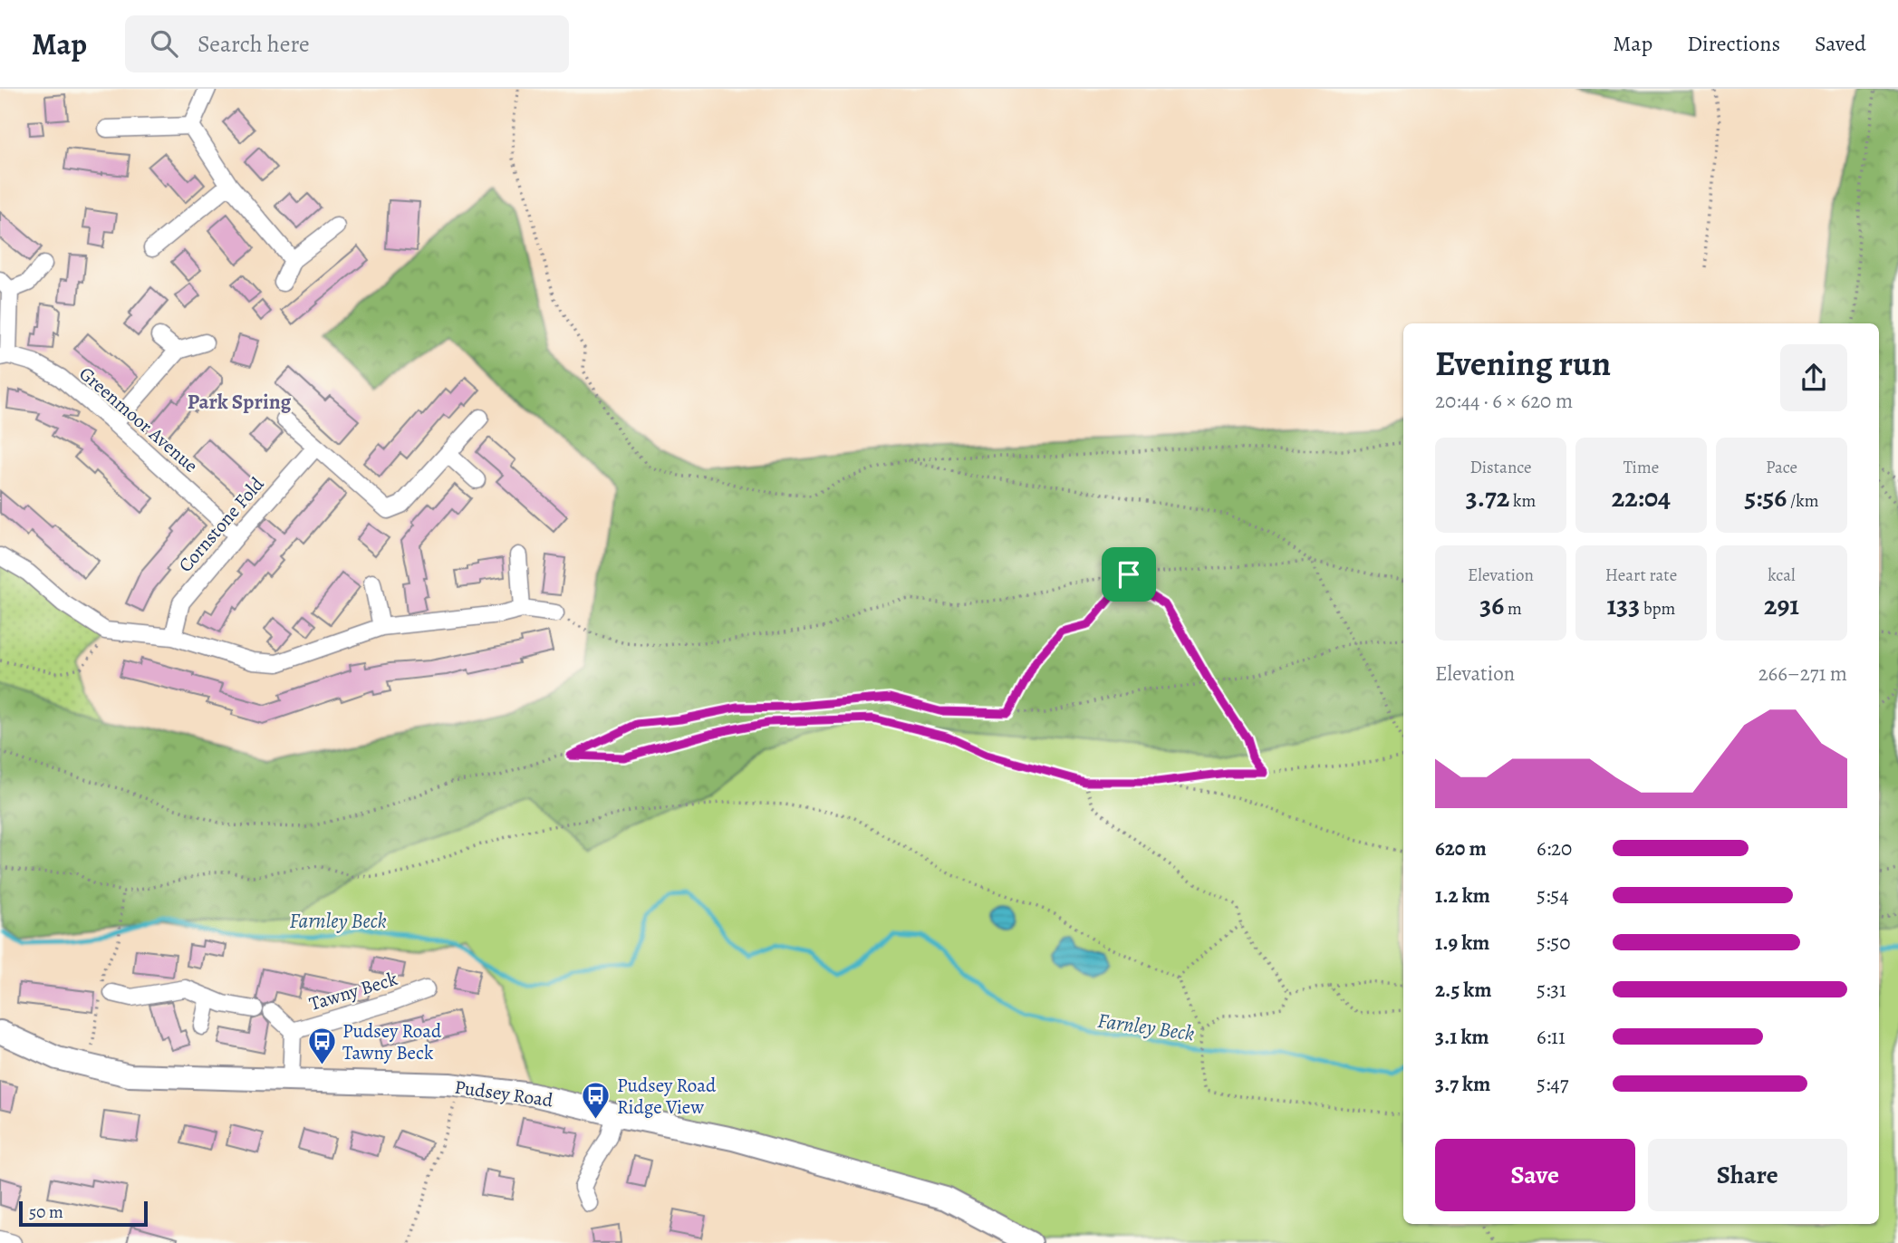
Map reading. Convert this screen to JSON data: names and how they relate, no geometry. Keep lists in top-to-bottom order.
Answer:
{
  "streets": {
    "main road": ["Pudsey Road"],
    "street": ["Greenmoor Avenue", "Cornstone Fold", "Tawny Beck"]
  },
  "crossings": [
    ["Greenmoor Avenue", "Cornstone Fold"],
    ["Tawny Beck", "Pudsey Road"]
  ],
  "districts": ["Park Spring"],
  "water": ["Farnley Beck"],
  "places": {
    "bus stop": ["Pudsey Road Tawny Beck", "Pudsey Road Ridge View"]
  },
  "scale_bar": "50 m",
  "page": {
    "header": "Map",
    "search": "Search here",
    "nav": ["Map", "Directions", "Saved"],
    "heading": ["Evening run", "20:44 · 6 × 620 m"],
    "stats": [
      ["Distance", "3.72 km"],
      ["Time", "22:04"],
      ["Pace", "5:56 /km"],
      ["Elevation", "36 m"],
      ["Heart rate", "133 bpm"],
      ["kcal", "291"]
    ],
    "chart": ["Elevation", "266–271 m"],
    "list": [
      {
        "name": "620 m",
        "note": "6:20"
      },
      {
        "name": "1.2 km",
        "note": "5:54"
      },
      {
        "name": "1.9 km",
        "note": "5:50"
      },
      {
        "name": "2.5 km",
        "note": "5:31"
      },
      {
        "name": "3.1 km",
        "note": "6:11"
      },
      {
        "name": "3.7 km",
        "note": "5:47"
      }
    ],
    "buttons": ["Save", "Share"],
    "scale": "50 m"
  }
}
